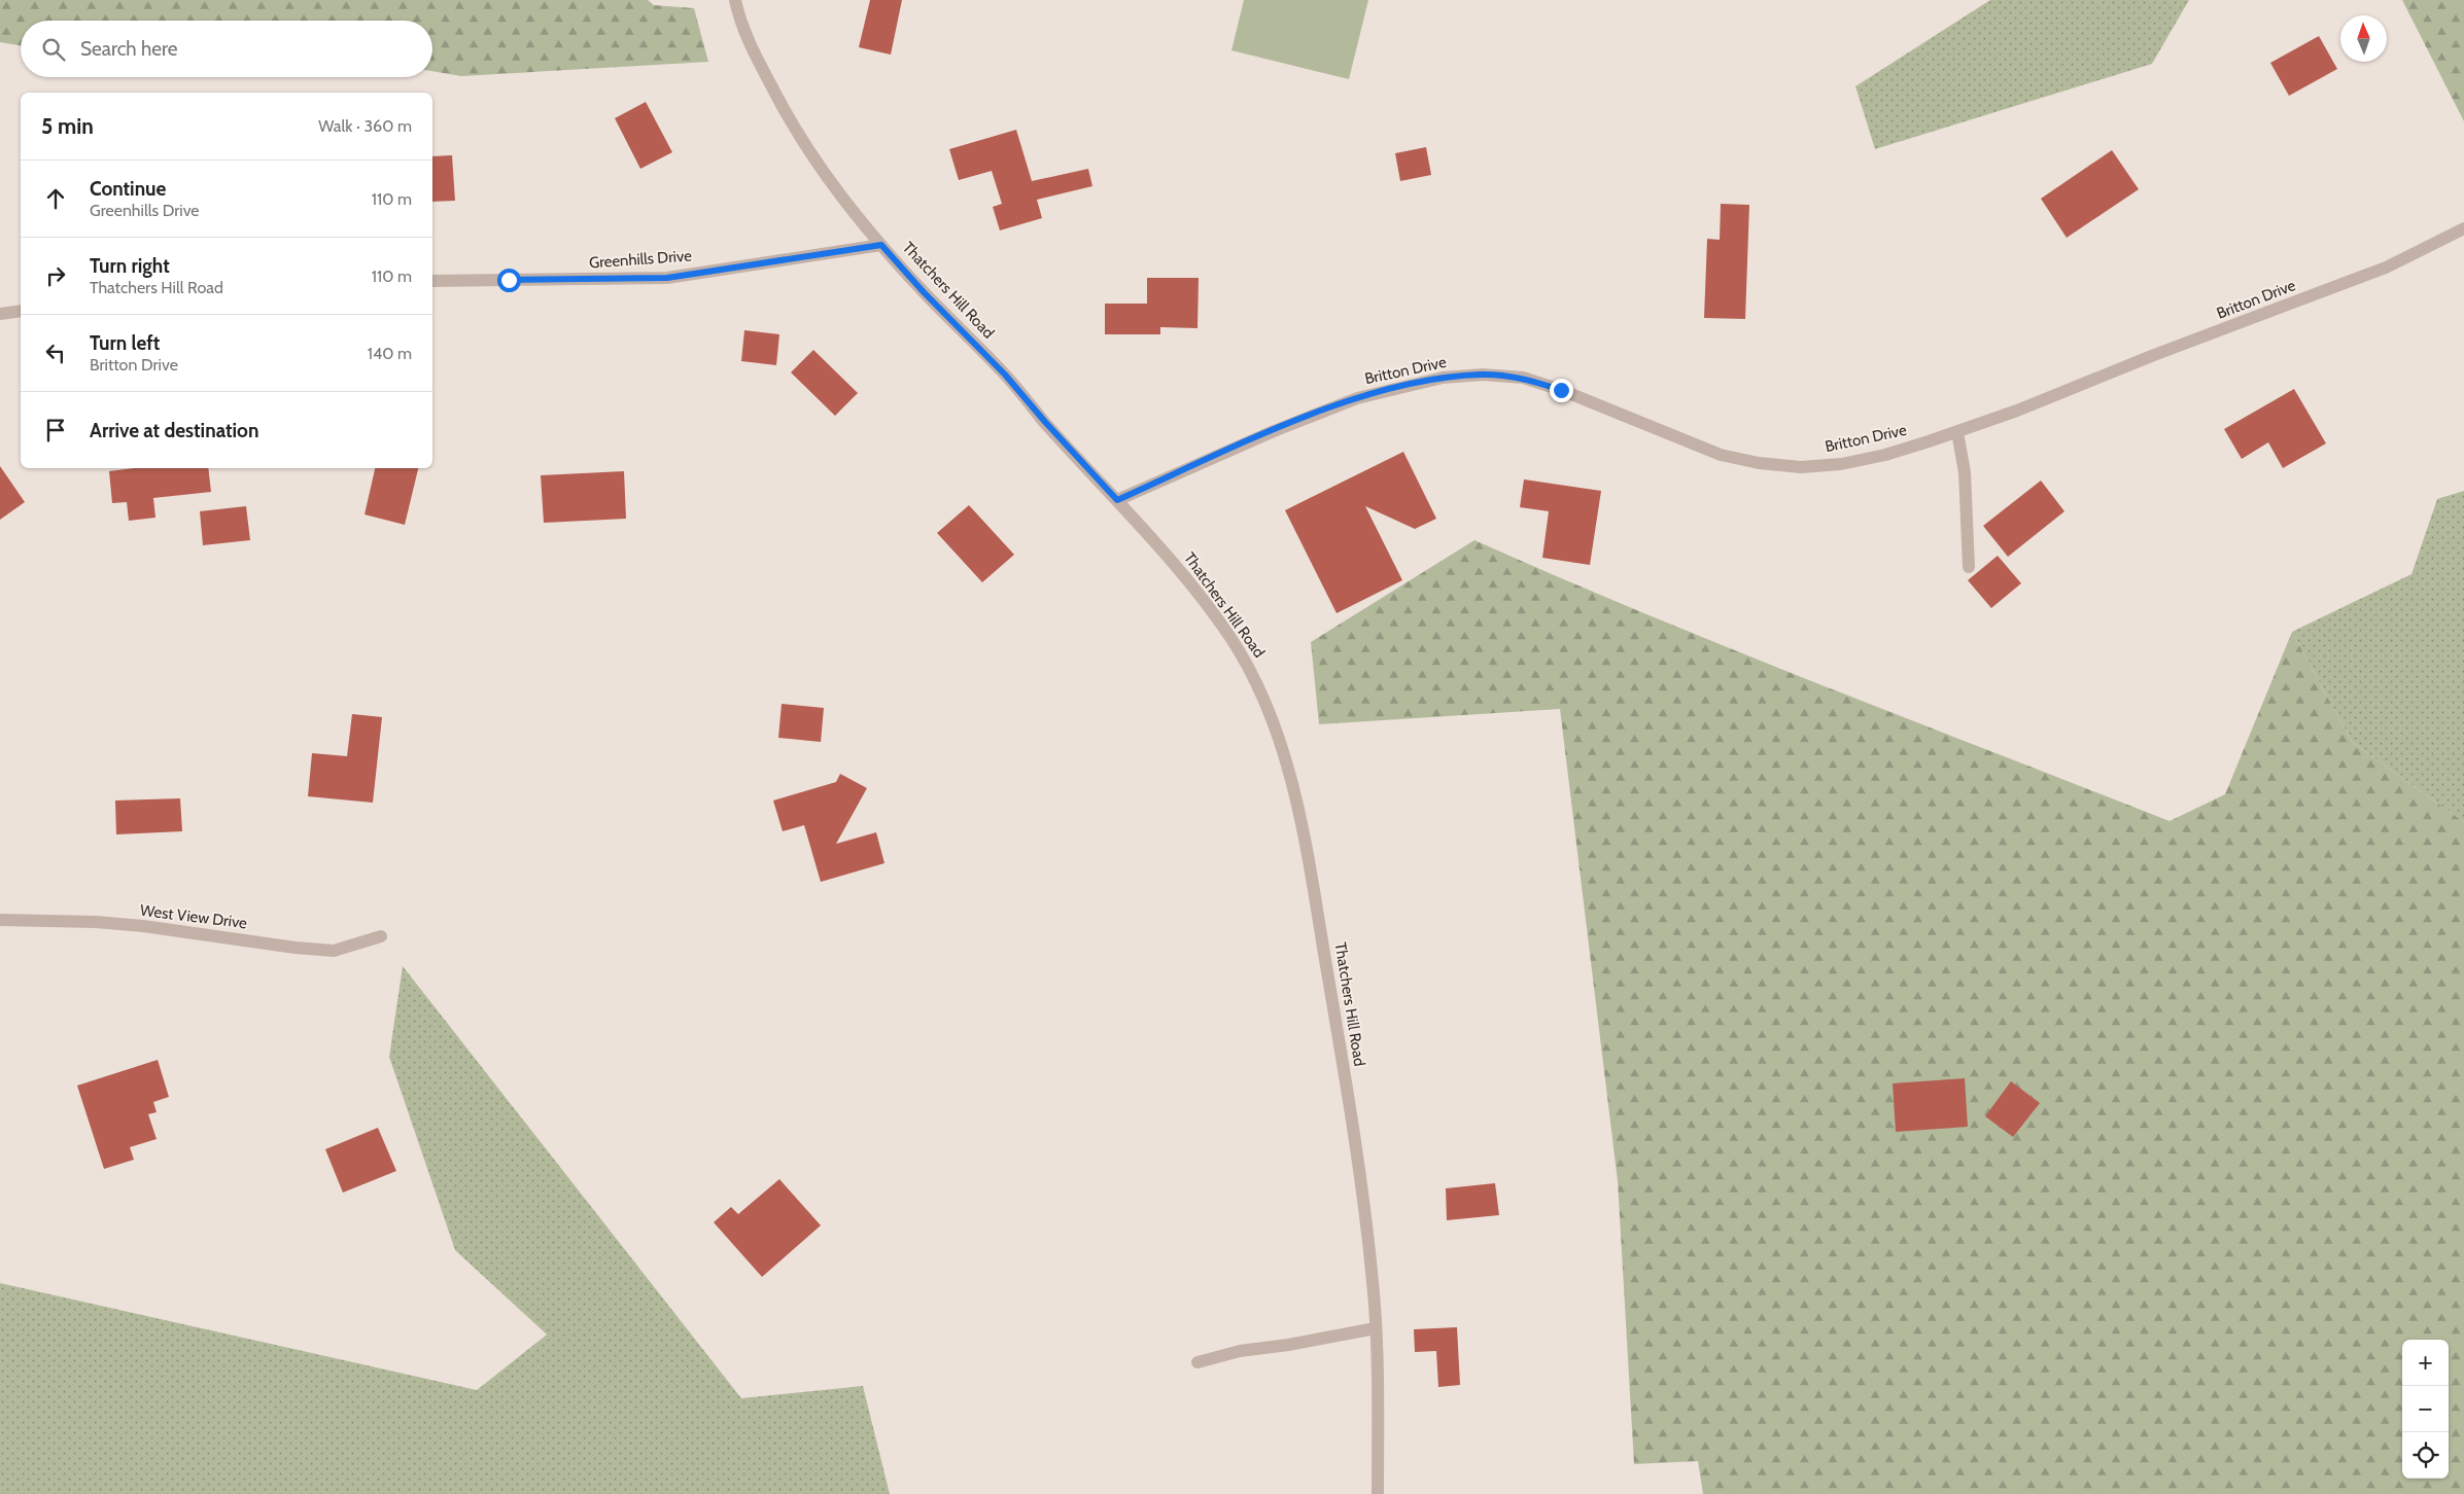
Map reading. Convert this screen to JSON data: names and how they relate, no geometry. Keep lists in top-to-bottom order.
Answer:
{
  "streets": {
    "street": [
      "Greenhills Drive",
      "Thatchers Hill Road",
      "Britton Drive",
      "West View Drive"
    ]
  },
  "crossings": [
    ["Greenhills Drive", "Thatchers Hill Road"],
    ["Thatchers Hill Road", "Britton Drive"]
  ],
  "north": "top",
  "page": {
    "search": "Search here",
    "heading": ["5 min", "Walk · 360 m"],
    "list": [
      ["Continue", "Greenhills Drive", "110 m"],
      ["Turn right", "Thatchers Hill Road", "110 m"],
      ["Turn left", "Britton Drive", "140 m"],
      "Arrive at destination"
    ],
    "map_buttons": ["+", "−"]
  }
}
